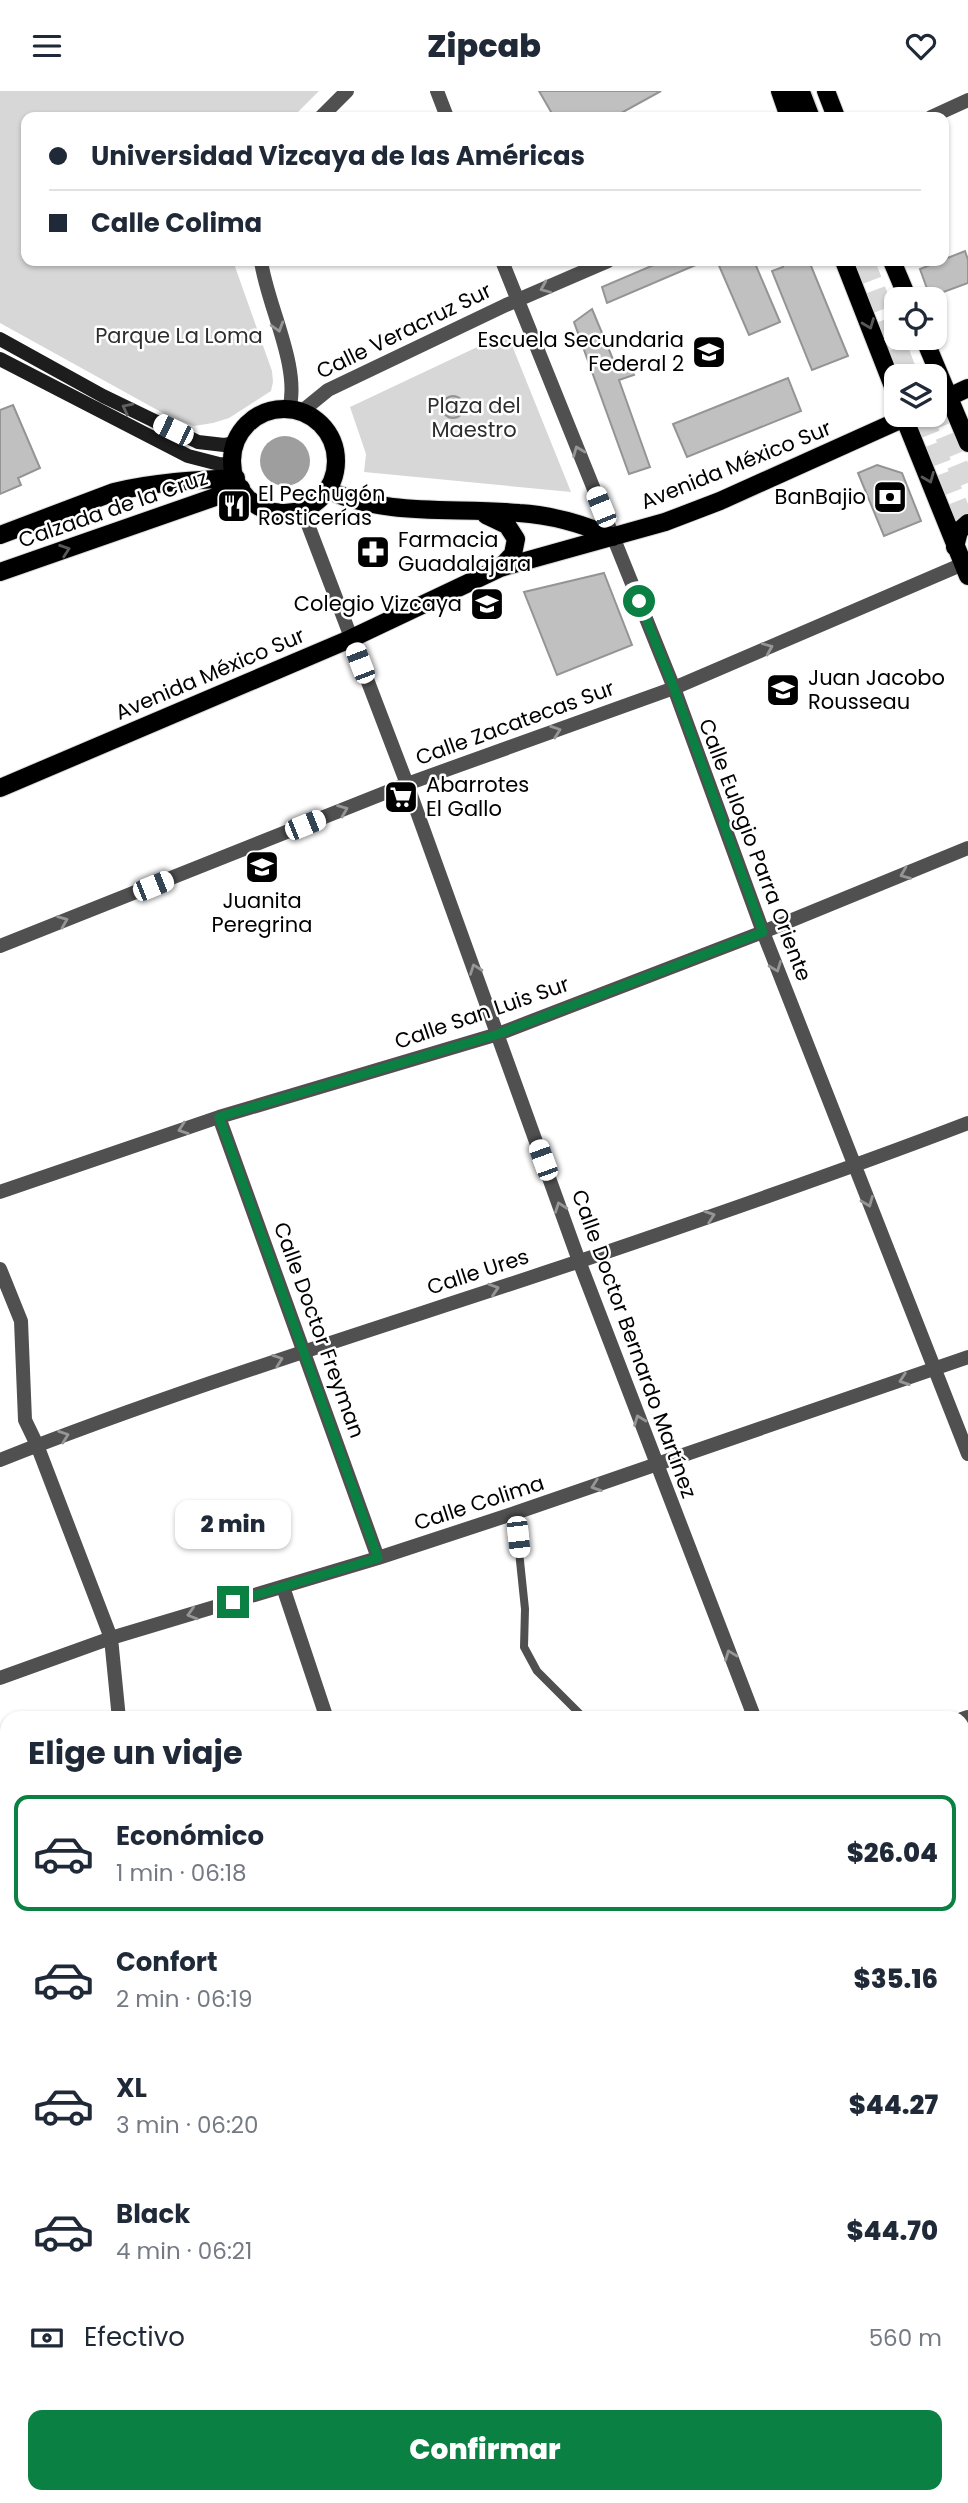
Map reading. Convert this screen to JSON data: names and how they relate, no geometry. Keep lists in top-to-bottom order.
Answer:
{
  "streets": {
    "main road": ["Avenida México Sur", "Calzada de la Cruz"],
    "street": [
      "Calle Veracruz Sur",
      "Calle Zacatecas Sur",
      "Calle Eulogio Parra Oriente",
      "Calle San Luis Sur",
      "Calle Ures",
      "Calle Doctor Freyman",
      "Calle Doctor Bernardo Martínez",
      "Calle Colima"
    ]
  },
  "crossings": [
    ["Calle Veracruz Sur", "Calzada de la Cruz"],
    ["Calle Veracruz Sur", "Calle Eulogio Parra Oriente"],
    ["Calle Veracruz Sur", "Calle Doctor Bernardo Martínez"],
    ["Avenida México Sur", "Calle Eulogio Parra Oriente"],
    ["Avenida México Sur", "Calle Doctor Bernardo Martínez"],
    ["Calzada de la Cruz", "Calle Doctor Bernardo Martínez"],
    ["Calle Zacatecas Sur", "Calle Eulogio Parra Oriente"],
    ["Calle Zacatecas Sur", "Calle Doctor Bernardo Martínez"],
    ["Calle Eulogio Parra Oriente", "Calle San Luis Sur"],
    ["Calle Eulogio Parra Oriente", "Calle Ures"],
    ["Calle Eulogio Parra Oriente", "Calle Colima"],
    ["Calle San Luis Sur", "Calle Doctor Freyman"],
    ["Calle San Luis Sur", "Calle Doctor Bernardo Martínez"],
    ["Calle Ures", "Calle Doctor Freyman"],
    ["Calle Ures", "Calle Doctor Bernardo Martínez"],
    ["Calle Doctor Freyman", "Calle Colima"],
    ["Calle Doctor Bernardo Martínez", "Calle Colima"]
  ],
  "one_way": [
    "Calle Zacatecas Sur",
    "Calle San Luis Sur",
    "Calle Ures",
    "Calle Doctor Bernardo Martínez",
    "Calle Colima"
  ],
  "parks": ["Parque La Loma", "Plaza del Maestro"],
  "places": {
    "school or university": [
      "Escuela Secundaria Federal 2",
      "Colegio Vizcaya",
      "Juan Jacobo Rousseau",
      "Juanita Peregrina"
    ],
    "bank": ["BanBajio"],
    "restaurant": ["El Pechugón Rosticerías"],
    "pharmacy": ["Farmacia Guadalajara"],
    "supermarket": ["Abarrotes El Gallo"]
  },
  "page": {
    "header": "Zipcab",
    "banner": ["Universidad Vizcaya de las Américas", "Calle Colima"],
    "bubble": "2 min",
    "heading": "Elige un viaje",
    "list": [
      {
        "name": "Económico",
        "note": "1 min · 06:18",
        "value": "$26.04"
      },
      {
        "name": "Confort",
        "note": "2 min · 06:19",
        "value": "$35.16"
      },
      {
        "name": "XL",
        "note": "3 min · 06:20",
        "value": "$44.27"
      },
      {
        "name": "Black",
        "note": "4 min · 06:21",
        "value": "$44.70"
      }
    ],
    "pay": ["Efectivo", "560 m"],
    "buttons": "Confirmar"
  }
}
